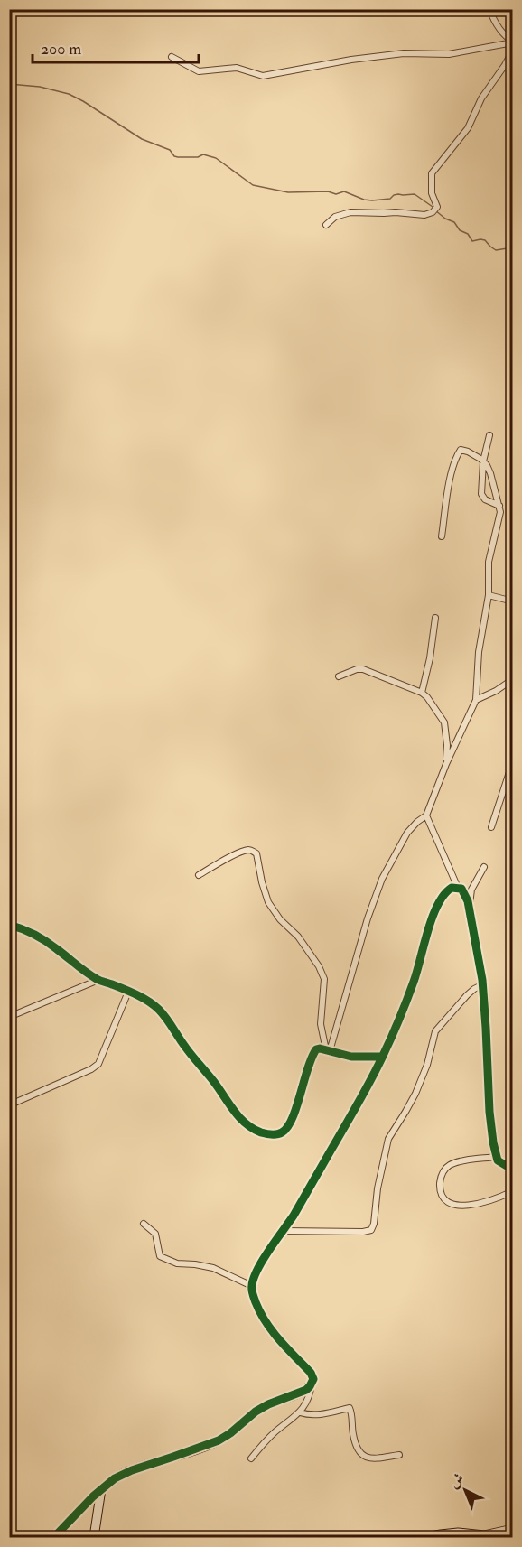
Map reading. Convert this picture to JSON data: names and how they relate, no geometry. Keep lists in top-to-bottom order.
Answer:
{
  "scale_bar": "200 m",
  "north": "top left"
}
